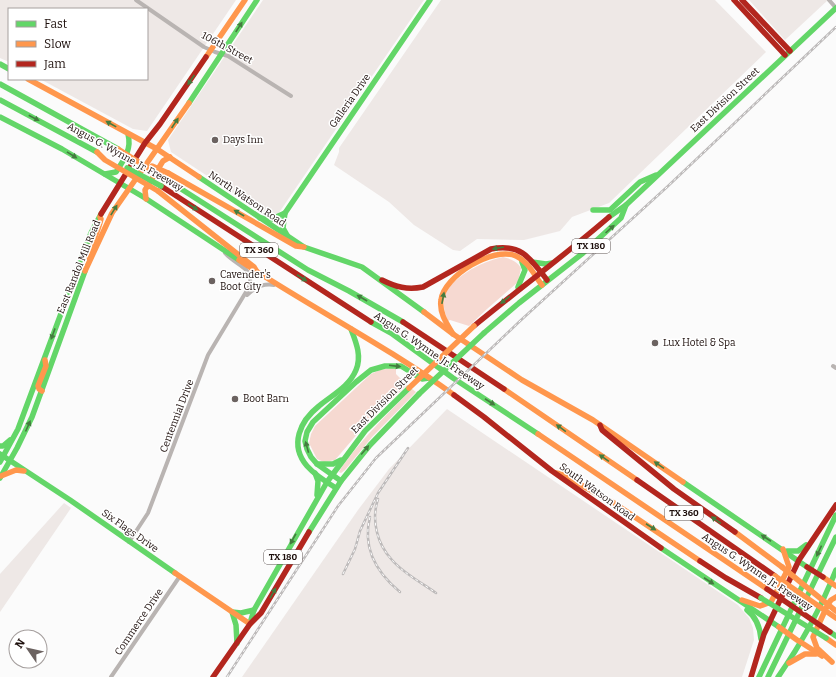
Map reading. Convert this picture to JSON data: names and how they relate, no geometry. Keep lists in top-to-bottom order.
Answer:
{
  "streets": {
    "main road": [
      "East Division Street",
      "Galleria Drive",
      "Angus G. Wynne, Jr. Freeway",
      "North Watson Road",
      "TX 180",
      "TX 360",
      "East Randol Mill Road",
      "South Watson Road",
      "Six Flags Drive"
    ],
    "street": ["106th Street", "Centennial Drive", "Commerce Drive"]
  },
  "crossings": [
    ["106th Street", "East Randol Mill Road"],
    ["East Division Street", "Six Flags Drive"],
    ["North Watson Road", "East Randol Mill Road"],
    ["East Randol Mill Road", "Six Flags Drive"],
    ["Centennial Drive", "Six Flags Drive"],
    ["Six Flags Drive", "Commerce Drive"]
  ],
  "places": [
    "Days Inn",
    "Cavender's Boot City",
    "Lux Hotel & Spa",
    "Boot Barn"
  ],
  "legend": ["Fast", "Slow", "Jam"],
  "north": "top left"
}
